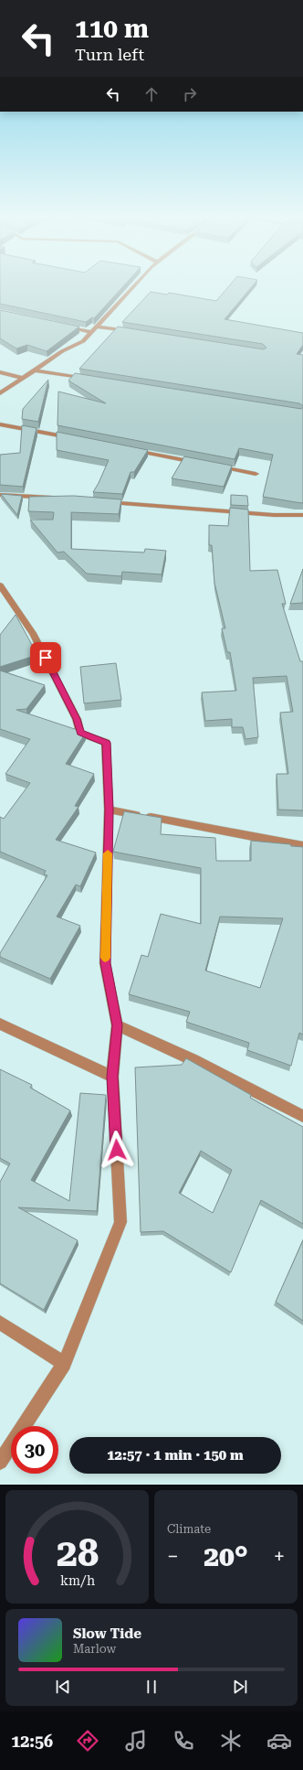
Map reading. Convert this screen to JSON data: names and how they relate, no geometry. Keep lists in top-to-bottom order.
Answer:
{
  "page": {
    "turn": ["110 m", "Turn left"],
    "limit": "30",
    "trip": "12:57 · 1 min · 150 m",
    "tile": "Climate",
    "heat": ["−", "20°", "+"],
    "song": ["Slow Tide", "Marlow"],
    "tabs": "12:56",
    "gauge": ["28", "km/h"]
  }
}
